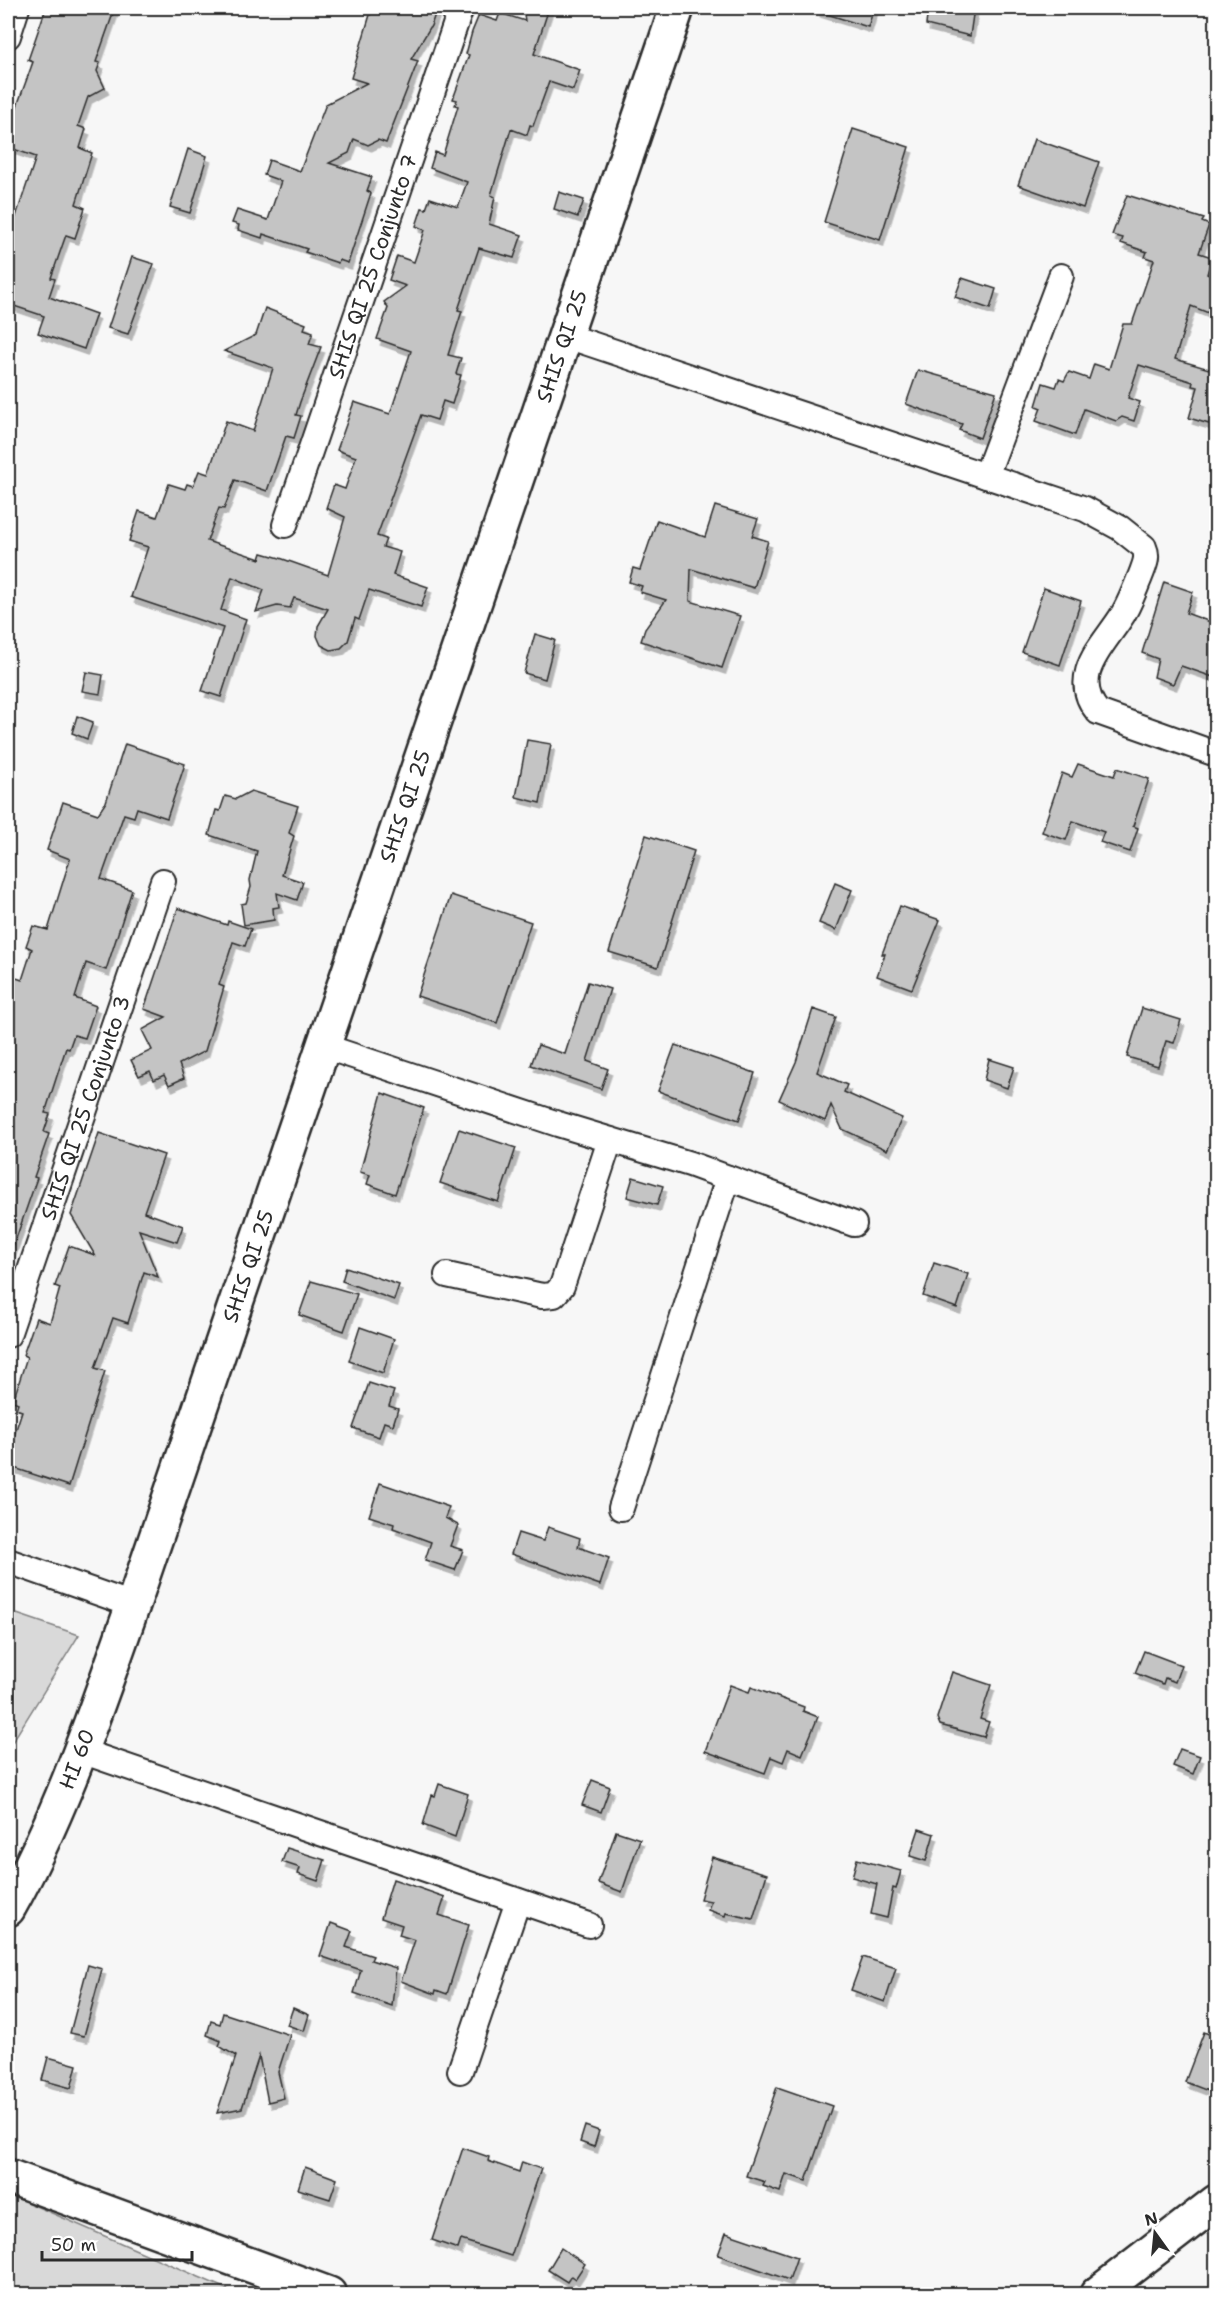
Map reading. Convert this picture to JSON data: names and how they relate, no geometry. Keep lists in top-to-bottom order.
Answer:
{
  "streets": {
    "street": [
      "SHIS QI 25 Conjunto 7",
      "SHIS QI 25",
      "SHIS QI 25 Conjunto 3",
      "HI 60"
    ]
  },
  "crossings": [
    ["SHIS QI 25", "HI 60"]
  ],
  "scale_bar": "50 m",
  "north": "top"
}
